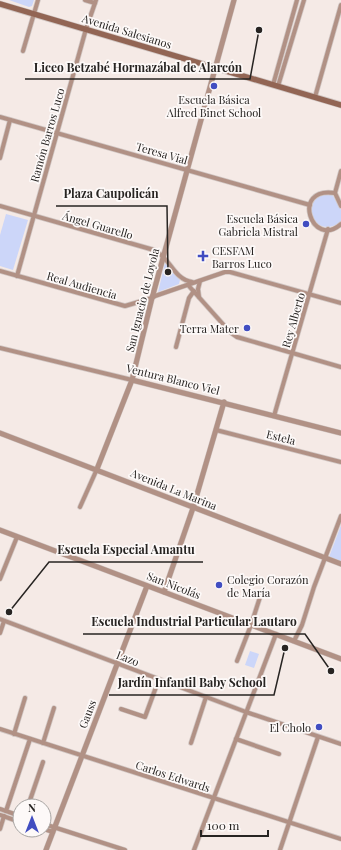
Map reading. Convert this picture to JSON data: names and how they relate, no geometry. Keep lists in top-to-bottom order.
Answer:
{
  "streets": {
    "main road": ["Avenida Salesianos"],
    "street": [
      "Ramón Barros Luco",
      "Teresa Vial",
      "Ángel Guarello",
      "Real Audiencia",
      "San Ignacio de Loyola",
      "Rey Alberto",
      "Ventura Blanco Viel",
      "Estela",
      "Avenida La Marina",
      "San Nicolás",
      "Lazo",
      "Gauss",
      "Carlos Edwards"
    ]
  },
  "crossings": [
    ["Avenida Salesianos", "Ramón Barros Luco"],
    ["Avenida Salesianos", "San Ignacio de Loyola"],
    ["Ramón Barros Luco", "Teresa Vial"],
    ["Ramón Barros Luco", "Ángel Guarello"],
    ["Ramón Barros Luco", "Real Audiencia"],
    ["Teresa Vial", "San Ignacio de Loyola"],
    ["Ángel Guarello", "San Ignacio de Loyola"],
    ["Real Audiencia", "San Ignacio de Loyola"],
    ["San Ignacio de Loyola", "Ventura Blanco Viel"],
    ["San Ignacio de Loyola", "Avenida La Marina"],
    ["Rey Alberto", "Ventura Blanco Viel"],
    ["San Nicolás", "Gauss"],
    ["Lazo", "Gauss"],
    ["Gauss", "Carlos Edwards"]
  ],
  "places": {
    "other": [
      "Liceo Betzabé Hormazábal de Alarcón",
      "Escuela Básica Alfred Binet School",
      "Escuela Básica Gabriela Mistral",
      "Plaza Caupolicán",
      "Terra Mater",
      "Colegio Corazón de María",
      "Escuela Especial Amantu",
      "Jardín Infantil Baby School",
      "Escuela Industrial Particular Lautaro",
      "El Cholo"
    ],
    "health": ["CESFAM Barros Luco"]
  },
  "scale_bar": "100 m",
  "north": "top"
}
